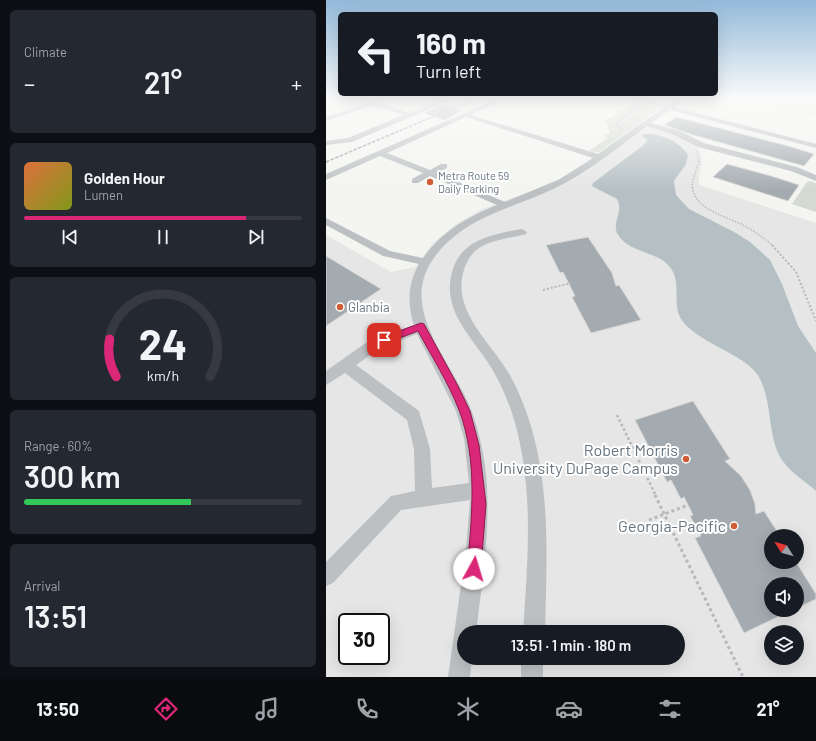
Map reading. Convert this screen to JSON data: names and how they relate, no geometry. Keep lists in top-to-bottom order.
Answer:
{
  "places": [
    "Metra Route 59 Daily Parking",
    "Glanbia",
    "Robert Morris University DuPage Campus",
    "Georgia-Pacific"
  ],
  "north": "top left",
  "page": {
    "tile": [
      "Climate",
      ["Range · 60%", "300 km"],
      ["Arrival", "13:51"]
    ],
    "turn": ["160 m", "Turn left"],
    "heat": ["−", "21°", "+"],
    "song": ["Golden Hour", "Lumen"],
    "limit": "30",
    "trip": "13:51 · 1 min · 180 m",
    "tabs": ["13:50", "21°"],
    "gauge": ["24", "km/h"]
  }
}
